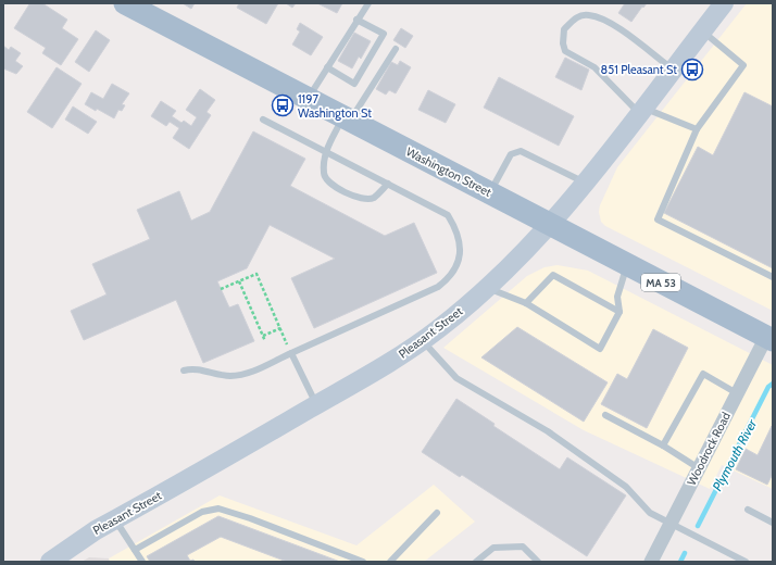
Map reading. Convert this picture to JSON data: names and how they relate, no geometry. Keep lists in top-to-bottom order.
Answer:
{
  "streets": {
    "main road": ["Washington Street", "MA 53", "Pleasant Street"],
    "street": ["Woodrock Road"]
  },
  "crossings": [
    ["Washington Street", "Pleasant Street"],
    ["Washington Street", "Woodrock Road"]
  ],
  "water": ["Plymouth River"],
  "places": {
    "bus stop": ["851 Pleasant St", "1197 Washington St"]
  }
}
